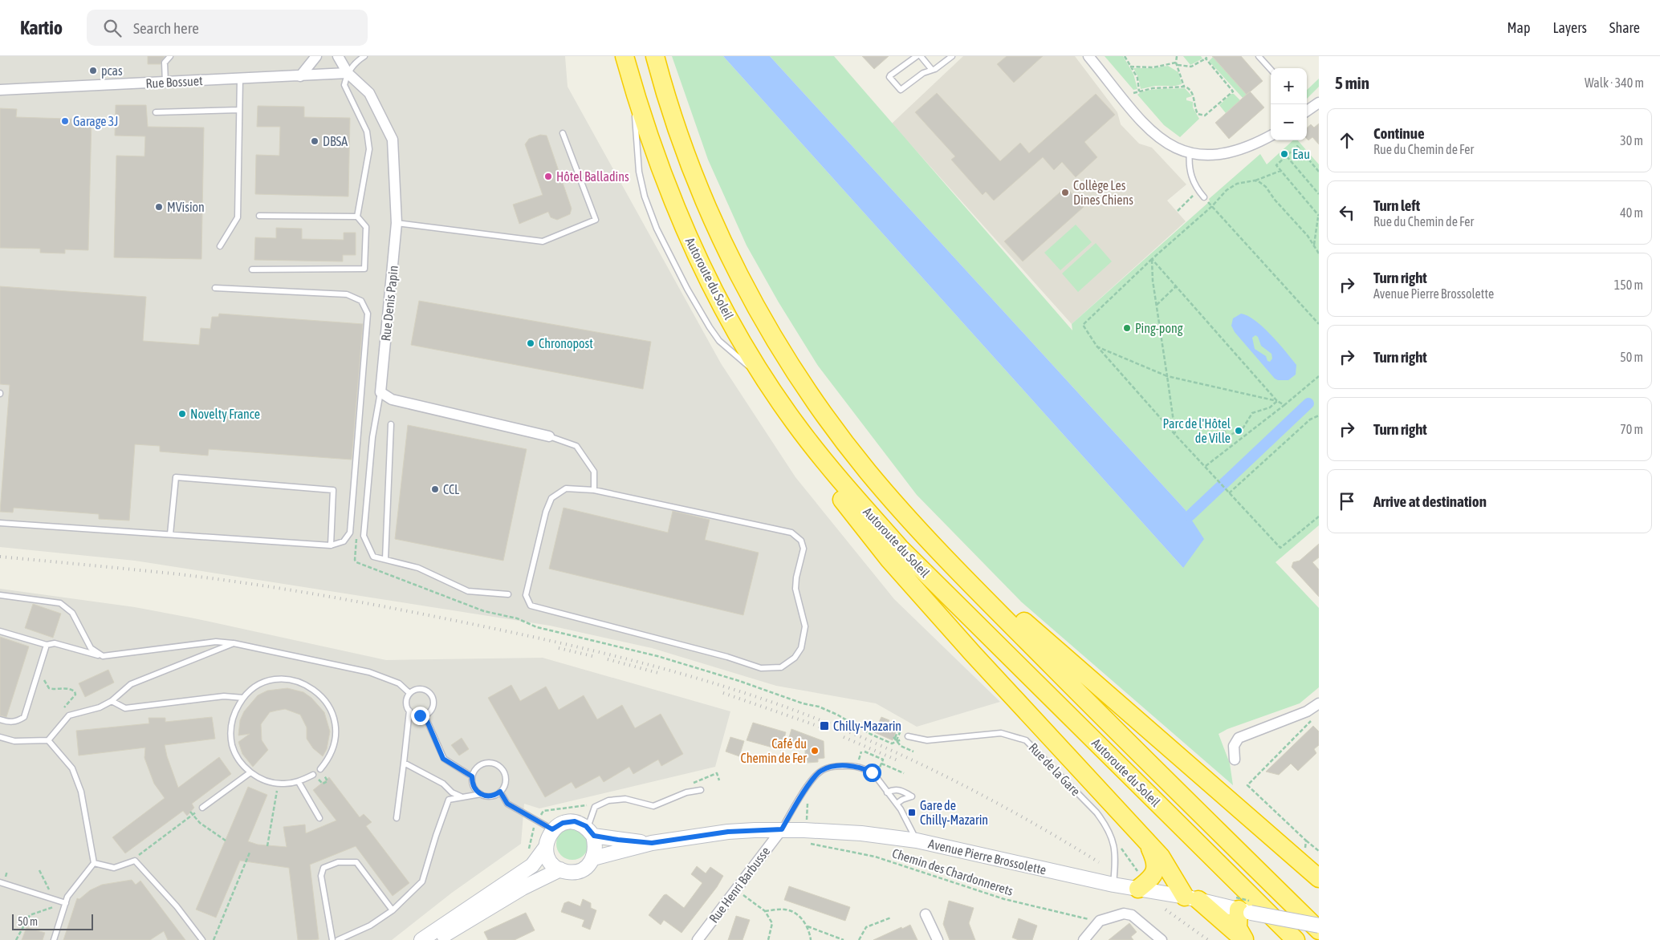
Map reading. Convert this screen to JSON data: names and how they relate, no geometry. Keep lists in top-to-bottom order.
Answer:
{
  "streets": {
    "highway": ["Autoroute du Soleil"],
    "main road": ["Avenue Pierre Brossolette"],
    "street": ["Rue Bossuet", "Rue Denis Papin", "Rue Henri Barbusse"],
    "lane": ["Rue de la Gare"],
    "path": ["Chemin des Chardonnerets"]
  },
  "crossings": [
    ["Rue Bossuet", "Rue Denis Papin"],
    ["Rue de la Gare", "Avenue Pierre Brossolette"],
    ["Avenue Pierre Brossolette", "Rue Henri Barbusse"]
  ],
  "places": {
    "other": [
      "pcas",
      "Garage 3J",
      "DBSA",
      "Eau",
      "Hôtel Balladins",
      "Collège Les Dines Chiens",
      "MVision",
      "Ping-pong",
      "Chronopost",
      "Novelty France",
      "Parc de l'Hôtel de Ville",
      "CCL",
      "Café du Chemin de Fer"
    ],
    "transit": ["Chilly-Mazarin", "Gare de Chilly-Mazarin"]
  },
  "scale_bar": "50 m",
  "page": {
    "header": "Kartio",
    "search": "Search here",
    "nav": ["Map", "Layers", "Share"],
    "heading": ["5 min", "Walk · 340 m"],
    "map_buttons": ["+", "−"],
    "list": [
      ["Continue", "Rue du Chemin de Fer", "30 m"],
      ["Turn left", "Rue du Chemin de Fer", "40 m"],
      ["Turn right", "Avenue Pierre Brossolette", "150 m"],
      ["Turn right", "50 m"],
      ["Turn right", "70 m"],
      "Arrive at destination"
    ],
    "scale": "50 m"
  }
}
